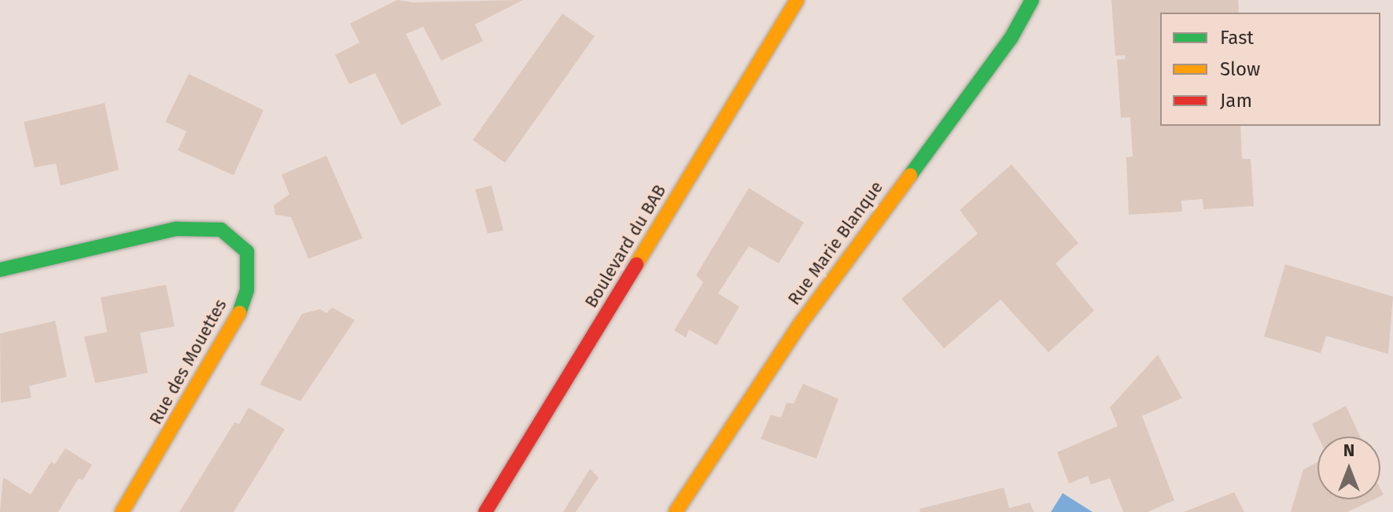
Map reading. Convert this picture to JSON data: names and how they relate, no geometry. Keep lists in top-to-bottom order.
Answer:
{
  "streets": {
    "street": ["Rue Marie Blanque", "Boulevard du BAB", "Rue des Mouettes"]
  },
  "legend": ["Fast", "Slow", "Jam"],
  "north": "top"
}
